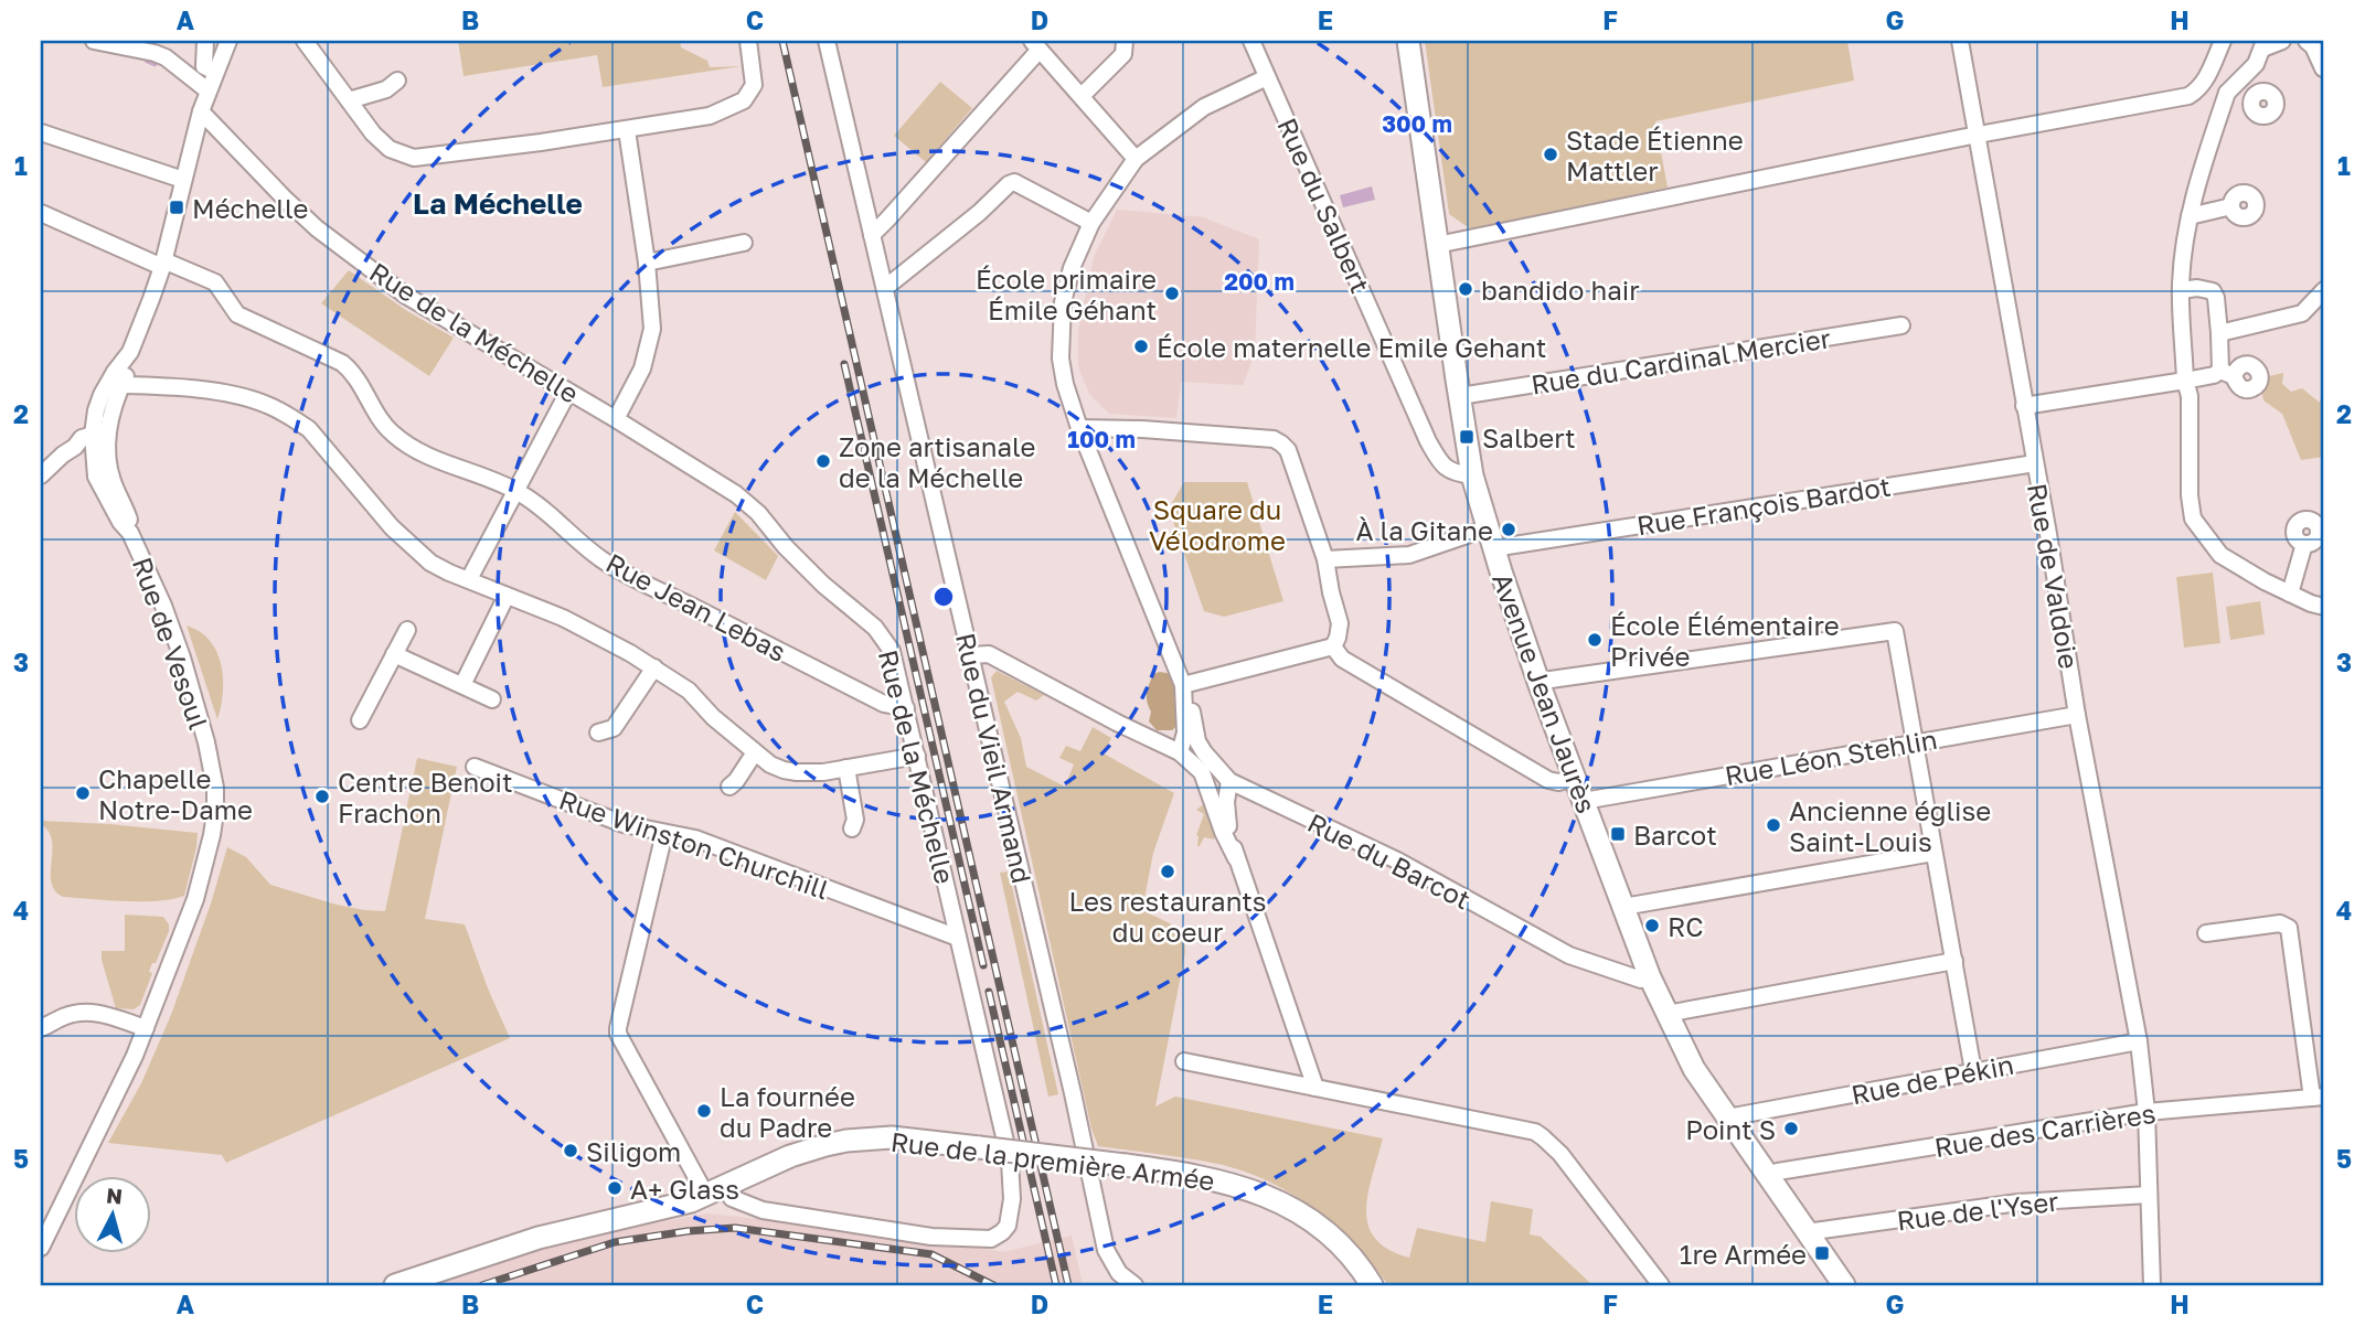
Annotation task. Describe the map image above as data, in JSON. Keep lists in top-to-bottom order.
{
  "streets": {
    "main road": ["Avenue Jean Jaurès", "Rue de la première Armée"],
    "street": [
      "Rue du Salbert",
      "Rue de la Méchelle",
      "Rue du Cardinal Mercier",
      "Rue François Bardot",
      "Rue de Valdoie",
      "Rue Jean Lebas",
      "Rue de Vesoul",
      "Rue Léon Stehlin",
      "Rue du Vieil Armand",
      "Rue Winston Churchill",
      "Rue du Barcot",
      "Rue de Pékin",
      "Rue des Carrières",
      "Rue de l'Yser"
    ]
  },
  "crossings": [
    ["Rue du Salbert", "Avenue Jean Jaurès"],
    ["Rue de la Méchelle", "Rue Jean Lebas"],
    ["Rue de la Méchelle", "Rue Winston Churchill"],
    ["Rue de la Méchelle", "Rue de la première Armée"],
    ["Rue du Cardinal Mercier", "Avenue Jean Jaurès"],
    ["Rue François Bardot", "Rue de Valdoie"],
    ["Rue François Bardot", "Avenue Jean Jaurès"],
    ["Rue de Valdoie", "Rue Léon Stehlin"],
    ["Rue de Valdoie", "Rue de Pékin"],
    ["Rue de Valdoie", "Rue des Carrières"],
    ["Rue de Valdoie", "Rue de l'Yser"],
    ["Avenue Jean Jaurès", "Rue Léon Stehlin"],
    ["Avenue Jean Jaurès", "Rue du Barcot"],
    ["Avenue Jean Jaurès", "Rue de Pékin"],
    ["Avenue Jean Jaurès", "Rue des Carrières"],
    ["Avenue Jean Jaurès", "Rue de l'Yser"]
  ],
  "districts": ["La Méchelle"],
  "parks": ["Square du Vélodrome"],
  "places": {
    "other": [
      "Stade Étienne Mattler",
      "bandido hair",
      "École primaire Émile Géhant",
      "École maternelle Emile Gehant",
      "Zone artisanale de la Méchelle",
      "À la Gitane",
      "École Élémentaire Privée",
      "Chapelle Notre-Dame",
      "Centre Benoit Frachon",
      "Ancienne église Saint-Louis",
      "Les restaurants du coeur",
      "RC",
      "La fournée du Padre",
      "Point S",
      "Siligom",
      "A+ Glass"
    ],
    "transit": [
      "Méchelle",
      "Salbert",
      "Barcot",
      "1re Armée"
    ]
  },
  "north": "top",
  "grid": {
    "columns": [
      "A",
      "B",
      "C",
      "D",
      "E",
      "F",
      "G",
      "H"
    ],
    "rows": [
      "1",
      "2",
      "3",
      "4",
      "5"
    ]
  },
  "rings": ["300 m", "200 m", "100 m"]
}
